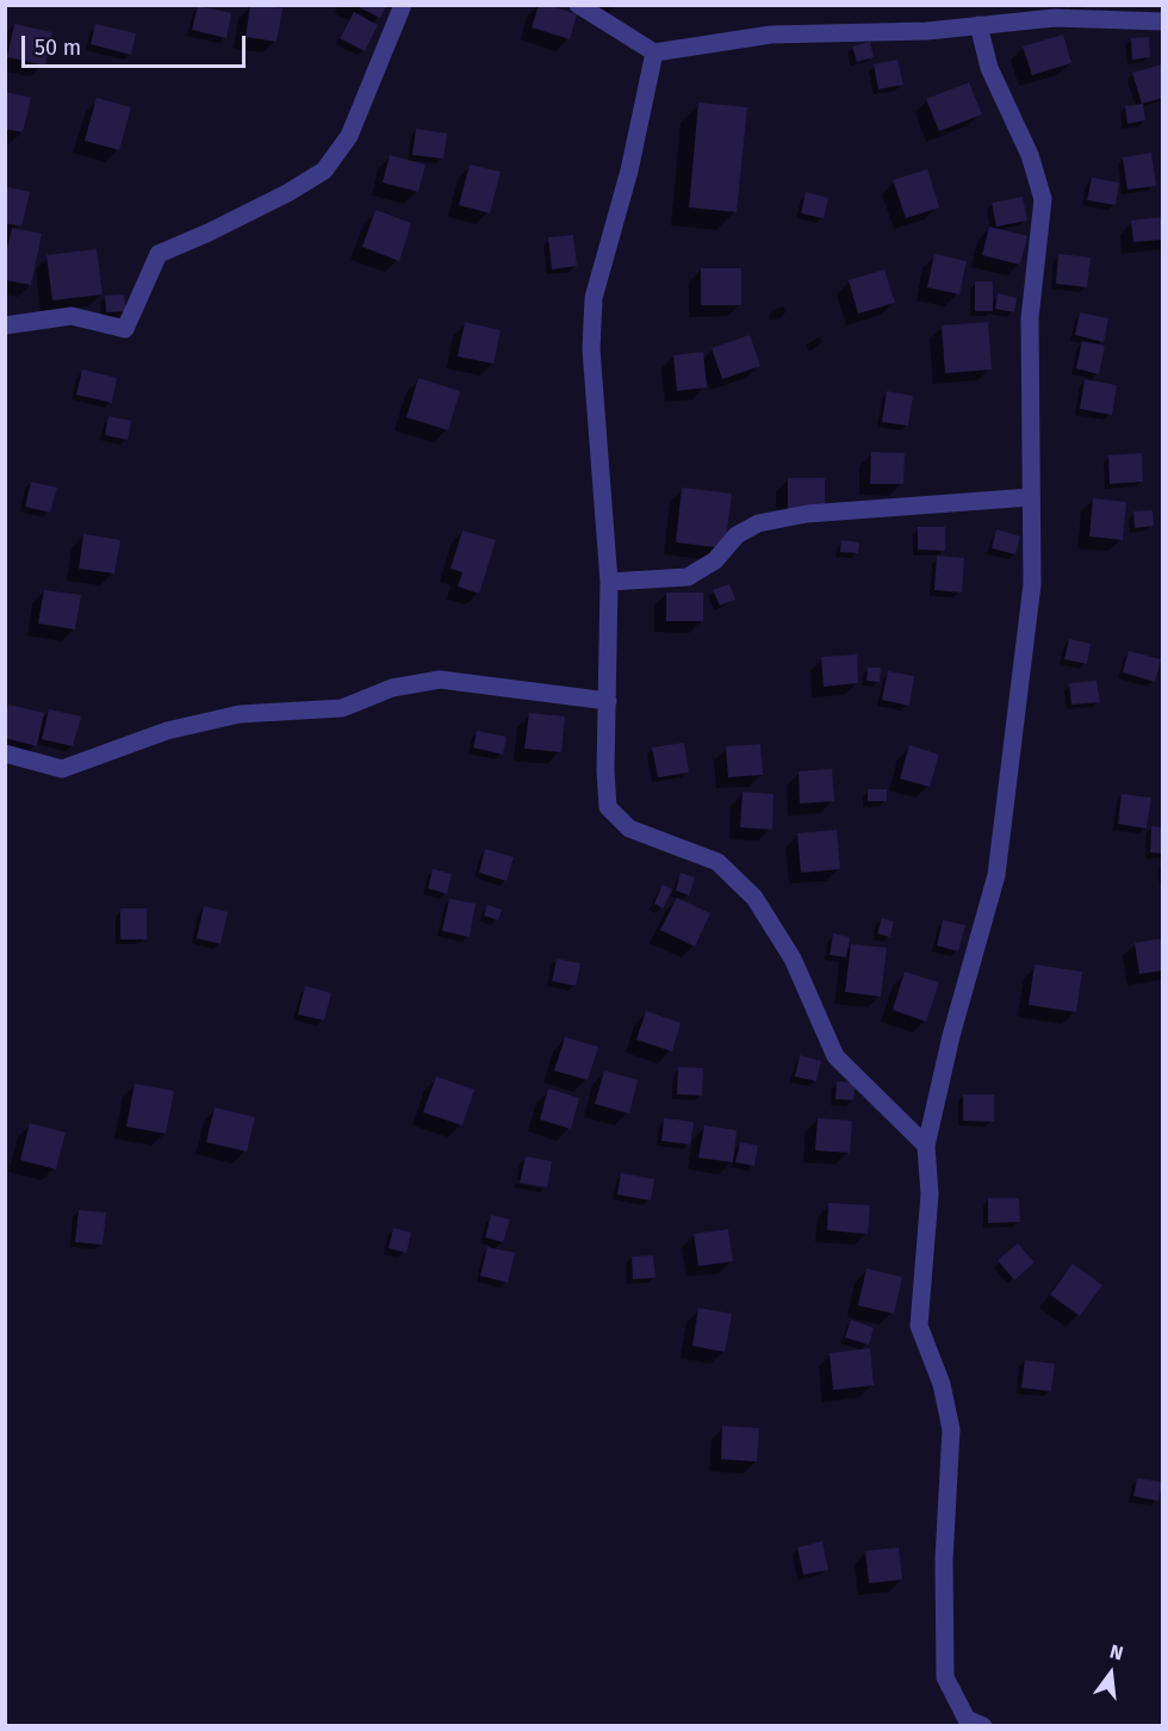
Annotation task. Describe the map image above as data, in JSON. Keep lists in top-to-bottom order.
{
  "scale_bar": "50 m",
  "north": "top"
}
